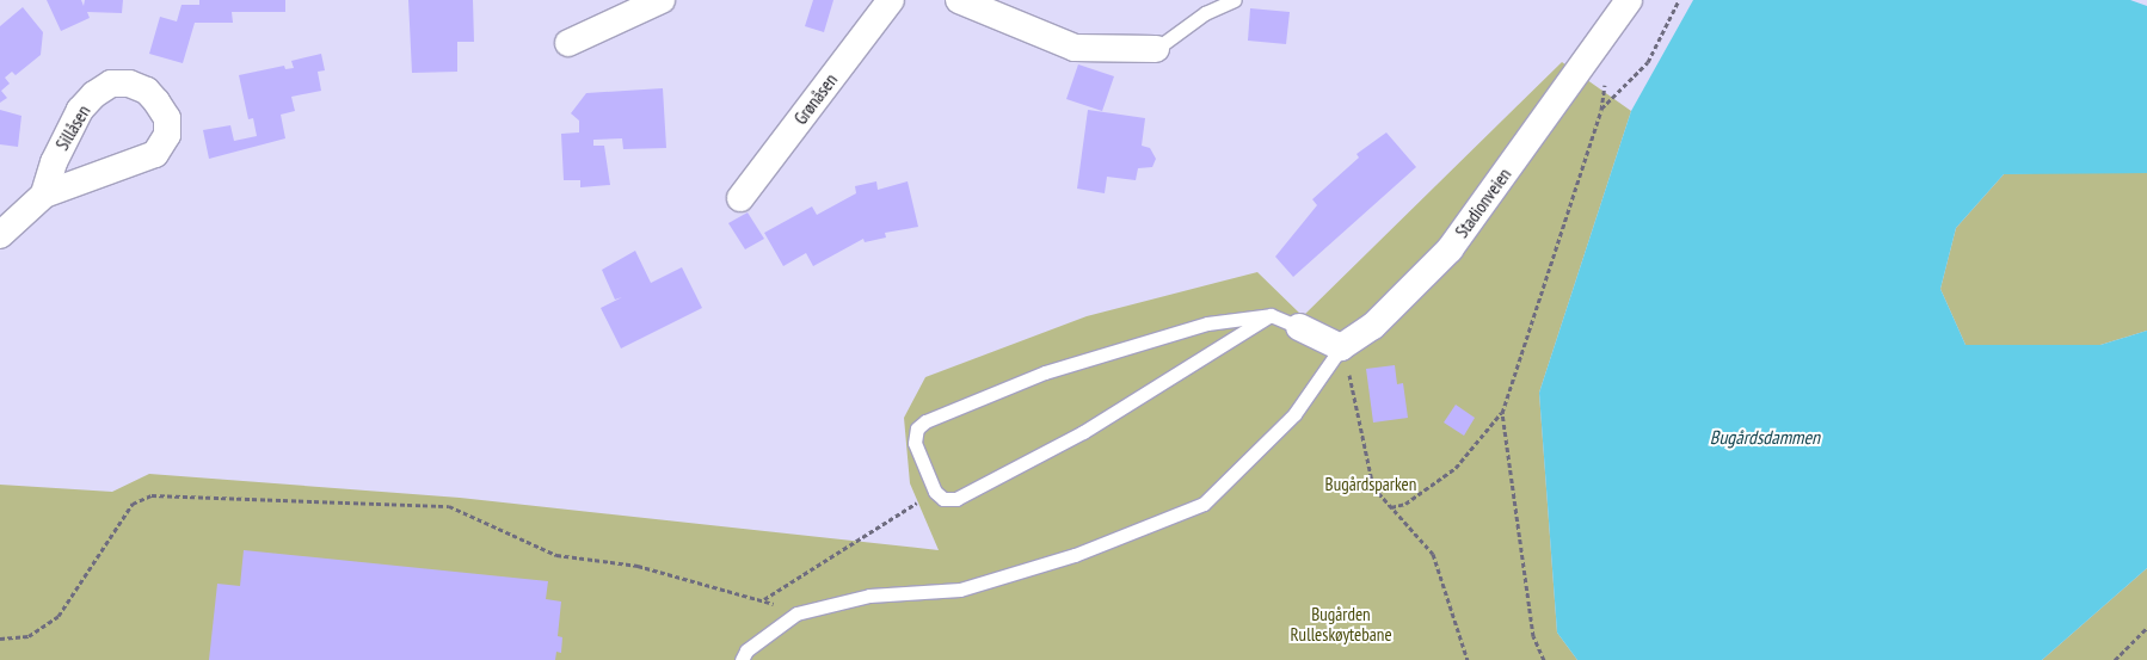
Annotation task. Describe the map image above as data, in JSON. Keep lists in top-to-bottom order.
{
  "streets": {
    "street": ["Grønåsen", "Sillåsen", "Stadionveien"]
  },
  "water": ["Bugårdsdammen"],
  "parks": ["Bugårdsparken", "Bugården Rulleskøytebane"]
}
